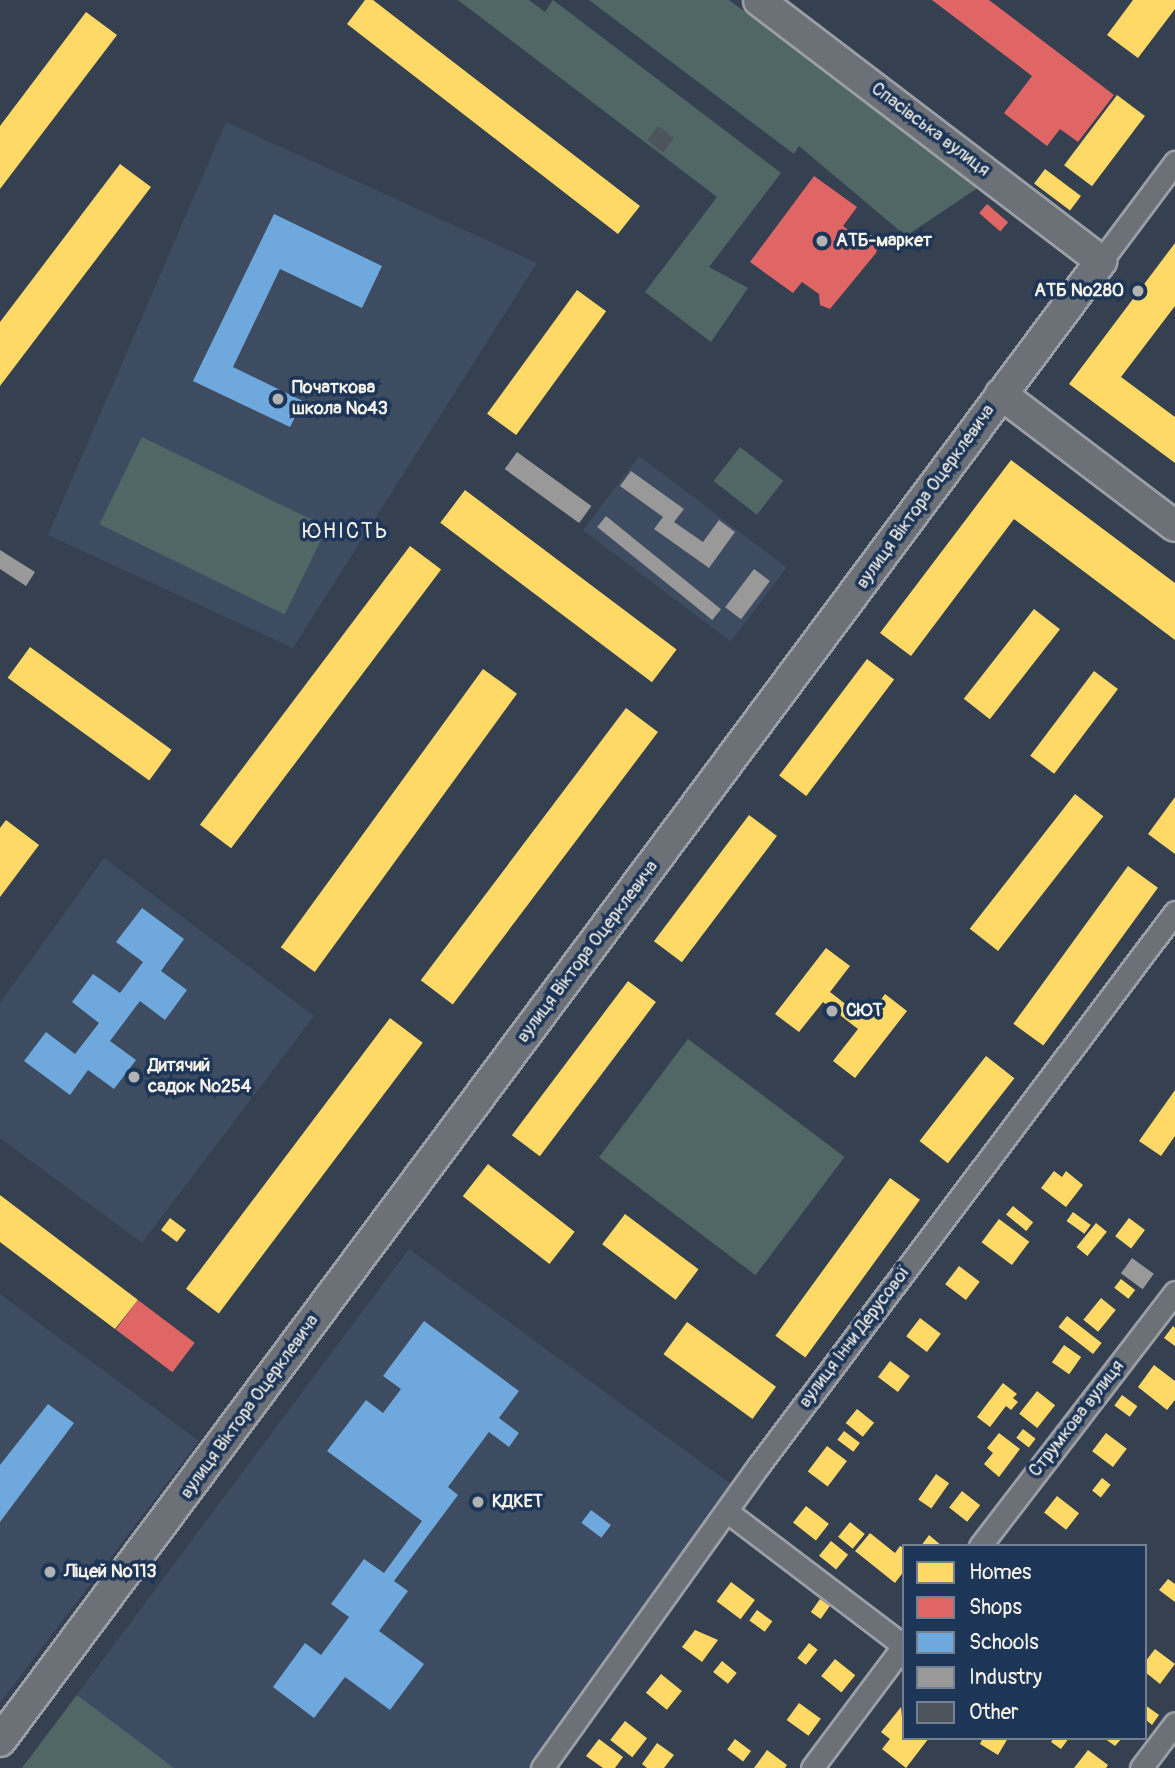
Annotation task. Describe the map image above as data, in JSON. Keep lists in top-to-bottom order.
{
  "streets": {
    "street": [
      "Спасівська вулиця",
      "вулиця Віктора Оцерклевича",
      "вулиця Інни Дерусової",
      "Струмкова вулиця"
    ]
  },
  "crossings": [
    ["Спасівська вулиця", "вулиця Віктора Оцерклевича"]
  ],
  "districts": ["ЮНІСТЬ"],
  "places": [
    "АТБ-маркет",
    "АТБ №280",
    "Початкова школа №43",
    "СЮТ",
    "Дитячий садок №254",
    "КДКЕТ",
    "Ліцей №113"
  ],
  "legend": [
    "Homes",
    "Shops",
    "Schools",
    "Industry",
    "Other"
  ]
}
